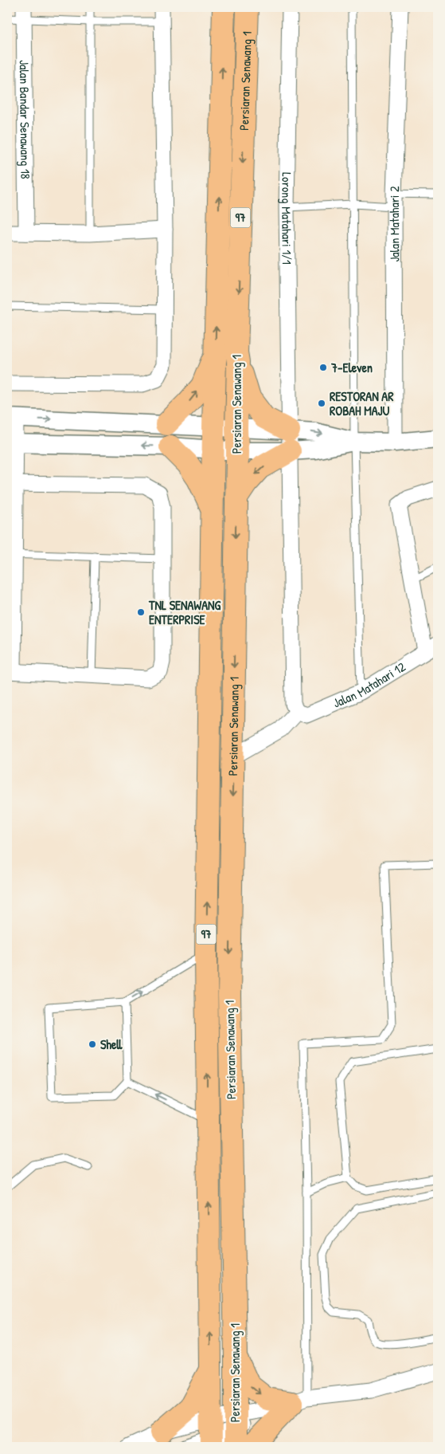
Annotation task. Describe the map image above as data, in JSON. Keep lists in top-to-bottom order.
{
  "streets": {
    "main road": ["Persiaran Senawang 1", "97"],
    "street": [
      "Jalan Bandar Senawang 18",
      "Lorong Matahari 1/1",
      "Jalan Matahari 2",
      "Jalan Matahari 12"
    ]
  },
  "crossings": [
    ["Lorong Matahari 1/1", "Jalan Matahari 12"]
  ],
  "places": [
    "7-Eleven",
    "RESTORAN AR ROBAH MAJU",
    "TNL SENAWANG ENTERPRISE",
    "Shell"
  ]
}
